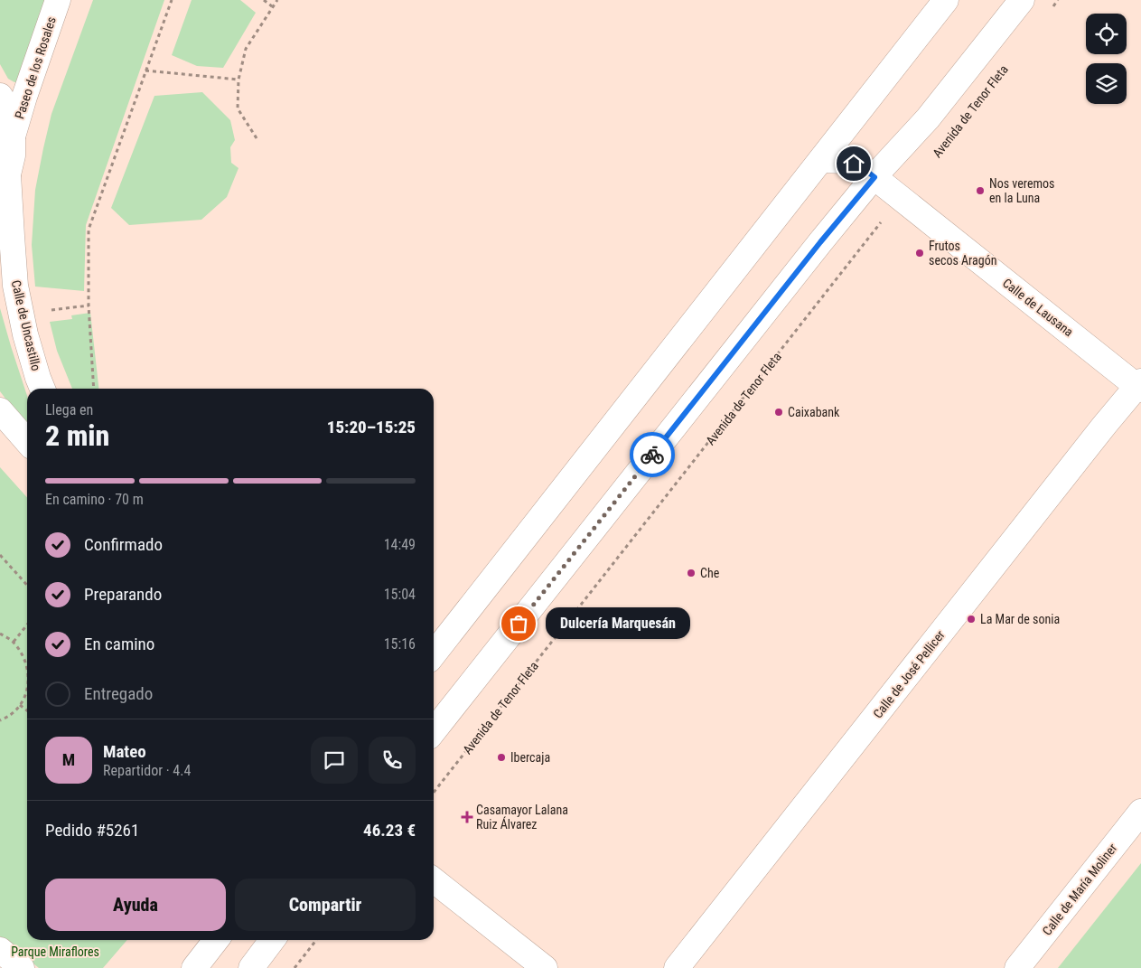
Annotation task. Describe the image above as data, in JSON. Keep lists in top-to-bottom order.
{
  "streets": {
    "street": [
      "Paseo de los Rosales",
      "Calle de Lausana",
      "Calle de Uncastillo",
      "Calle de José Pellicer",
      "Calle de María Moliner"
    ],
    "path": ["Avenida de Tenor Fleta"]
  },
  "crossings": [
    ["Paseo de los Rosales", "Calle de Uncastillo"],
    ["Avenida de Tenor Fleta", "Calle de Lausana"],
    ["Calle de Lausana", "Calle de José Pellicer"]
  ],
  "parks": ["Parque Miraflores"],
  "places": {
    "other": [
      "Nos veremos en la Luna",
      "Frutos secos Aragón",
      "Caixabank",
      "Che",
      "La Mar de sonia",
      "Dulcería Marquesán",
      "Ibercaja"
    ],
    "health": ["Casamayor Lalana Ruiz Álvarez"]
  },
  "page": {
    "heading": ["2 min", "Llega en", "15:20–15:25"],
    "panel": [
      "Mateo",
      "Repartidor · 4.4",
      "Pedido #5261",
      "46.23 €"
    ],
    "bar": "En camino · 70 m",
    "list": [
      ["Confirmado", "14:49"],
      ["Preparando", "15:04"],
      ["En camino", "15:16"],
      "Entregado"
    ],
    "bubble": "Dulcería Marquesán",
    "round": "M",
    "buttons": ["Ayuda", "Compartir"]
  }
}
